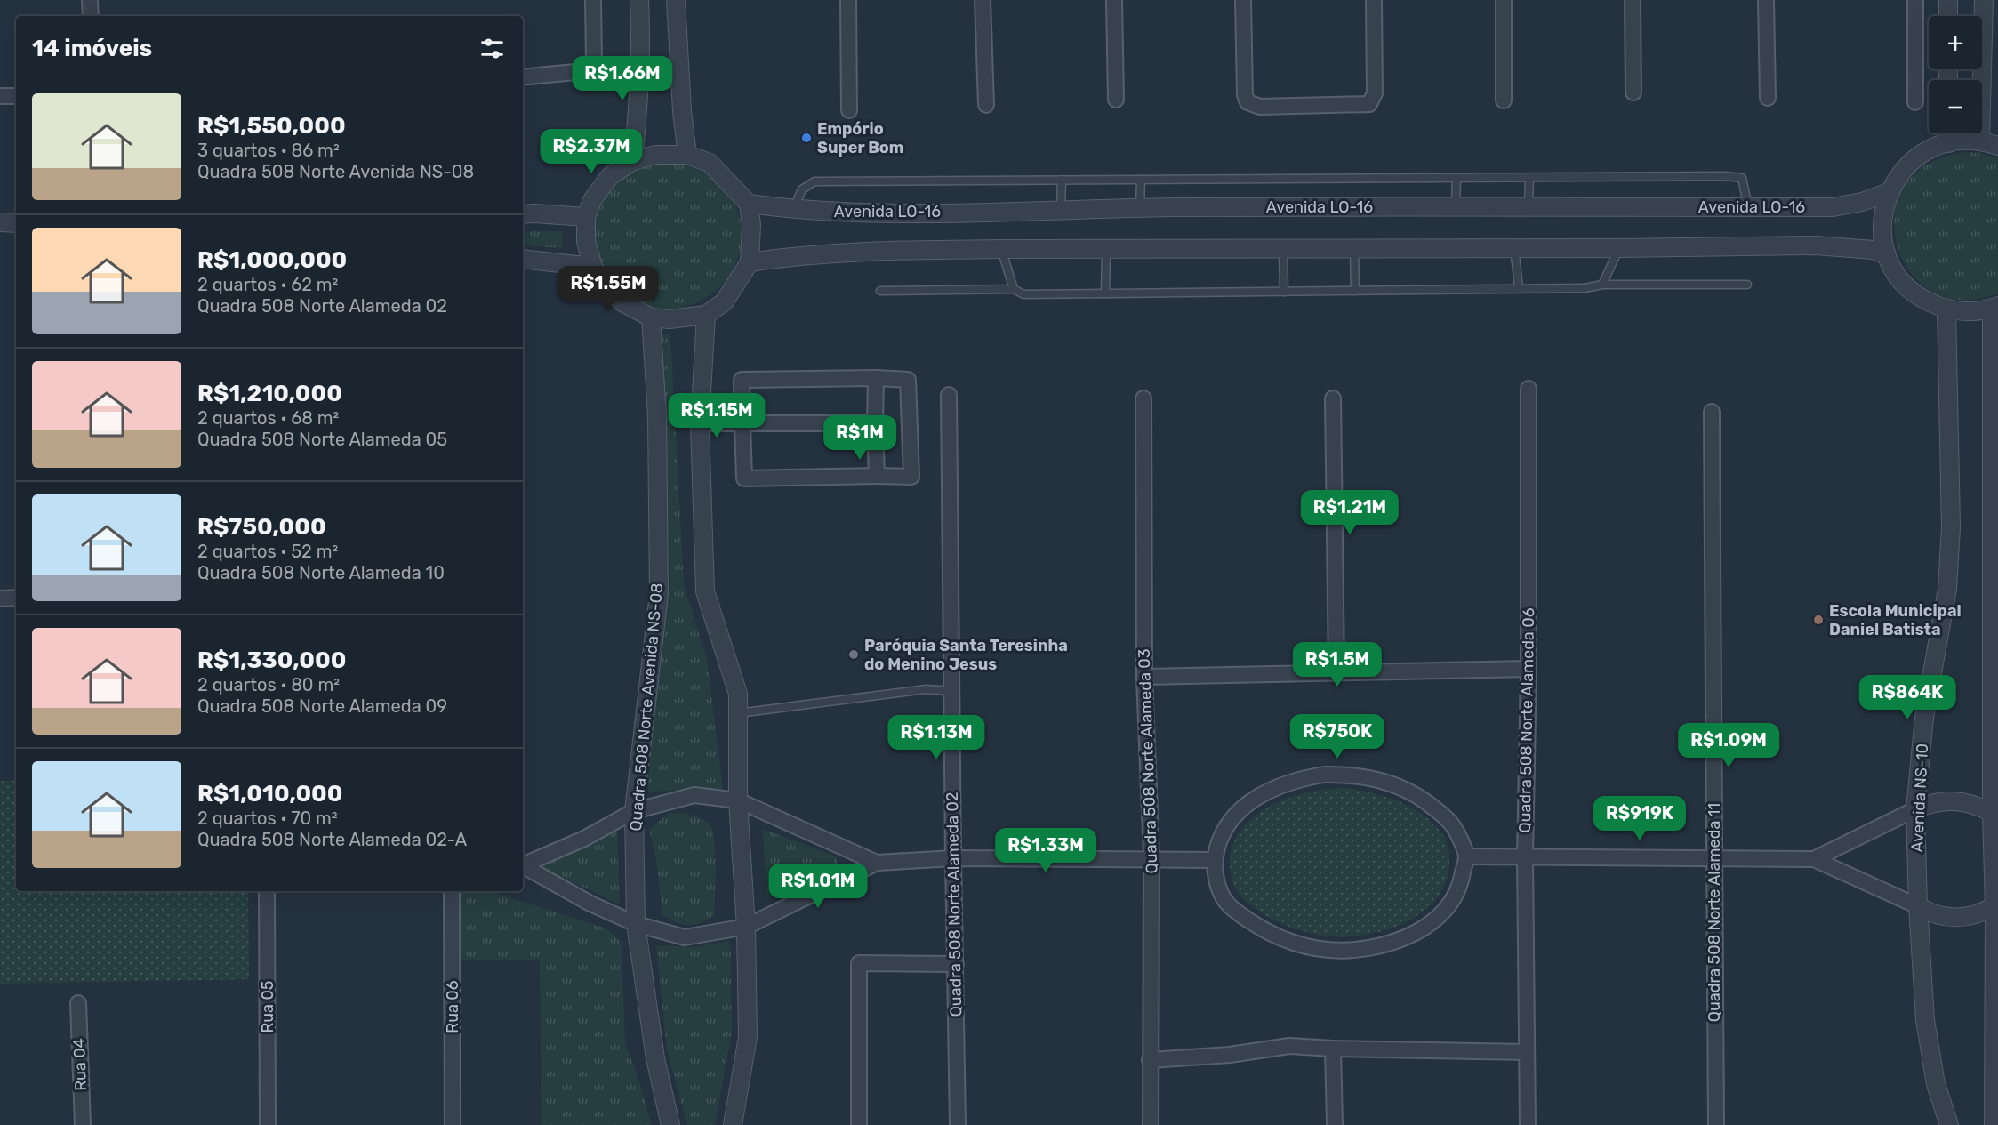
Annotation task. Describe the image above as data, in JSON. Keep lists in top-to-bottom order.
{
  "streets": {
    "street": [
      "Avenida LO-16",
      "Quadra 508 Norte Avenida NS-08",
      "Quadra 508 Norte Alameda 06",
      "Quadra 508 Norte Alameda 03",
      "Avenida NS-10",
      "Quadra 508 Norte Alameda 02",
      "Quadra 508 Norte Alameda 11",
      "Rua 05",
      "Rua 06",
      "Rua 04"
    ]
  },
  "crossings": [
    ["Avenida LO-16", "Quadra 508 Norte Avenida NS-08"]
  ],
  "places": ["Empório Super Bom", "Escola Municipal Daniel Batista", "Paróquia Santa Teresinha do Menino Jesus"],
  "page": {
    "map_buttons": ["+", "−"],
    "heading": "14 imóveis",
    "price": [
      "R$1.66M",
      "R$2.37M",
      "R$1.55M",
      "R$1.15M",
      "R$1M",
      "R$1.21M",
      "R$1.5M",
      "R$864K",
      "R$750K",
      "R$1.13M",
      "R$1.09M",
      "R$919K",
      "R$1.33M",
      "R$1.01M"
    ],
    "list": [
      {
        "name": "R$1,550,000",
        "note": "3 quartos · 86 m² · Quadra 508 Norte Avenida NS-08"
      },
      {
        "name": "R$1,000,000",
        "note": "2 quartos · 62 m² · Quadra 508 Norte Alameda 02"
      },
      {
        "name": "R$1,210,000",
        "note": "2 quartos · 68 m² · Quadra 508 Norte Alameda 05"
      },
      {
        "name": "R$750,000",
        "note": "2 quartos · 52 m² · Quadra 508 Norte Alameda 10"
      },
      {
        "name": "R$1,330,000",
        "note": "2 quartos · 80 m² · Quadra 508 Norte Alameda 09"
      },
      {
        "name": "R$1,010,000",
        "note": "2 quartos · 70 m² · Quadra 508 Norte Alameda 02-A"
      }
    ]
  }
}
